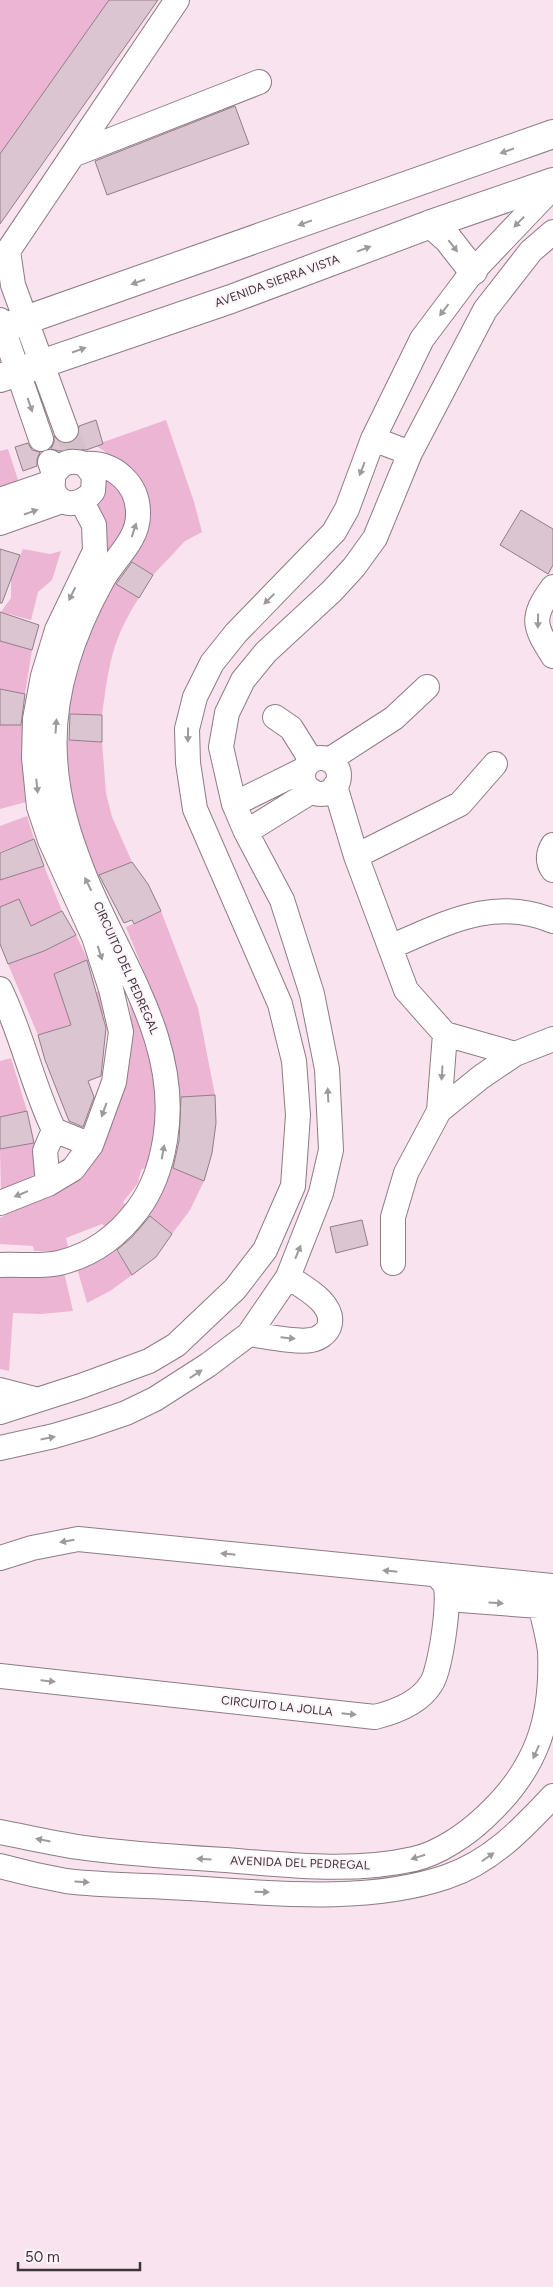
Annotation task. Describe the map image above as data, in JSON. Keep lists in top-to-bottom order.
{
  "streets": {
    "main road": ["AVENIDA SIERRA VISTA"],
    "street": ["CIRCUITO DEL PEDREGAL", "CIRCUITO LA JOLLA", "AVENIDA DEL PEDREGAL"]
  },
  "scale_bar": "50 m"
}
